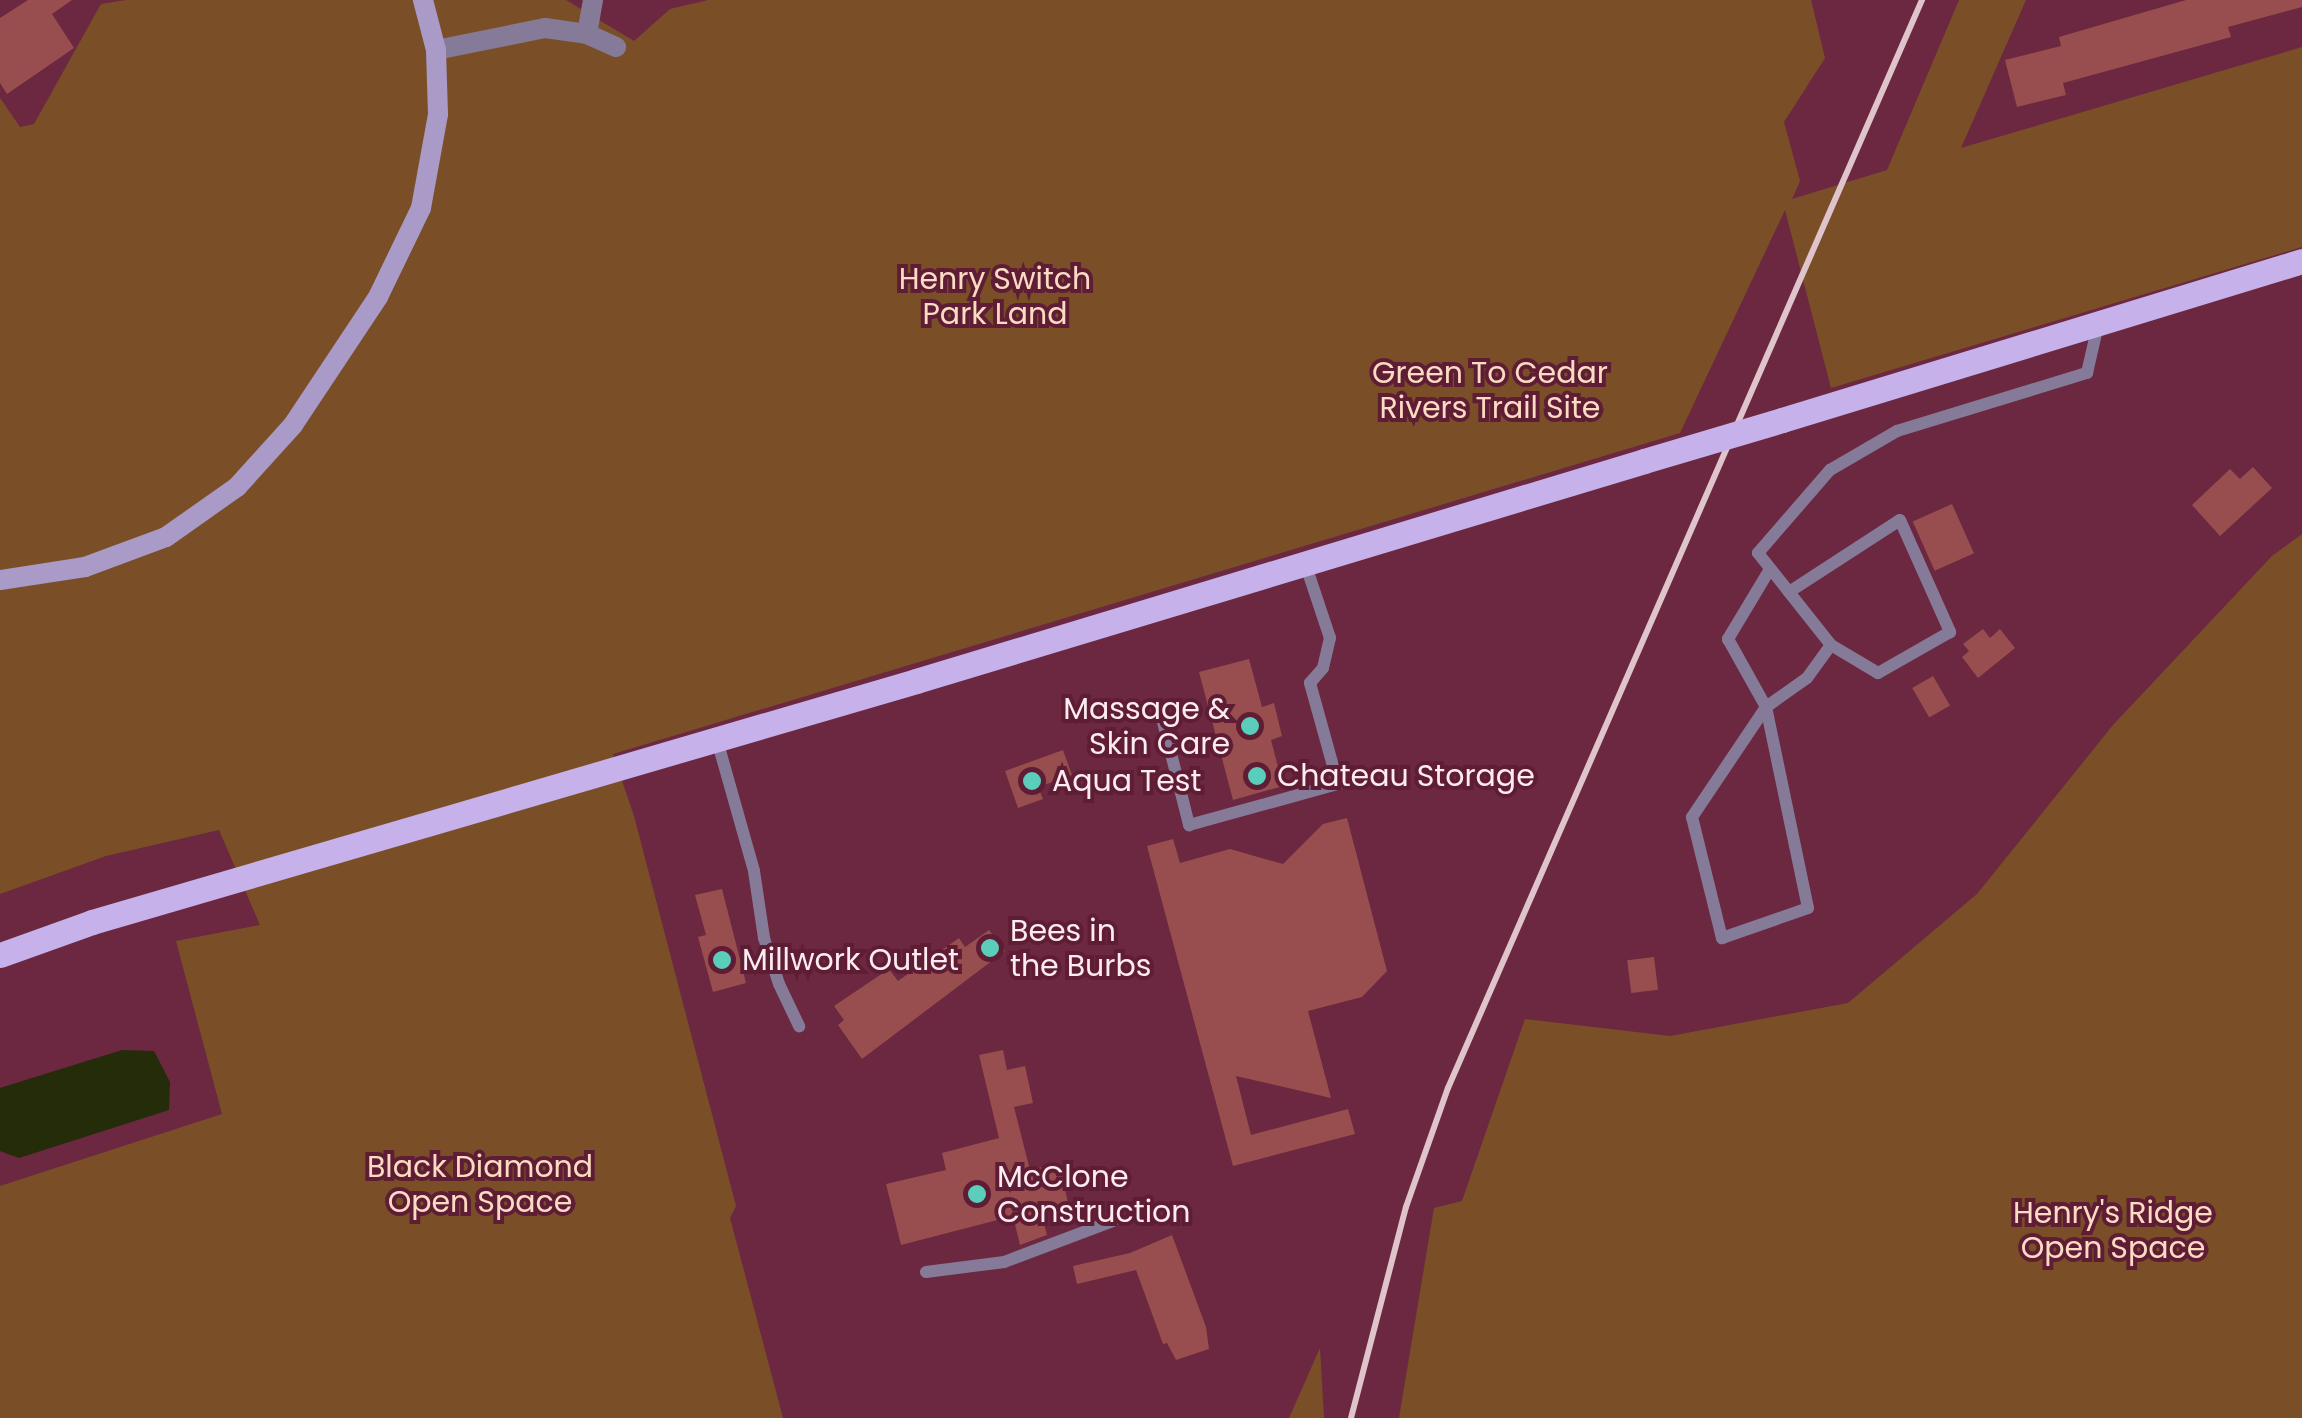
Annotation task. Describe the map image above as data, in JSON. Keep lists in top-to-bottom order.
{
  "parks": [
    "Henry Switch Park Land",
    "Green To Cedar Rivers Trail Site",
    "Black Diamond Open Space",
    "Henry's Ridge Open Space"
  ],
  "places": [
    "Massage & Skin Care",
    "Chateau Storage",
    "Aqua Test",
    "Bees in the Burbs",
    "Millwork Outlet",
    "McClone Construction"
  ]
}
